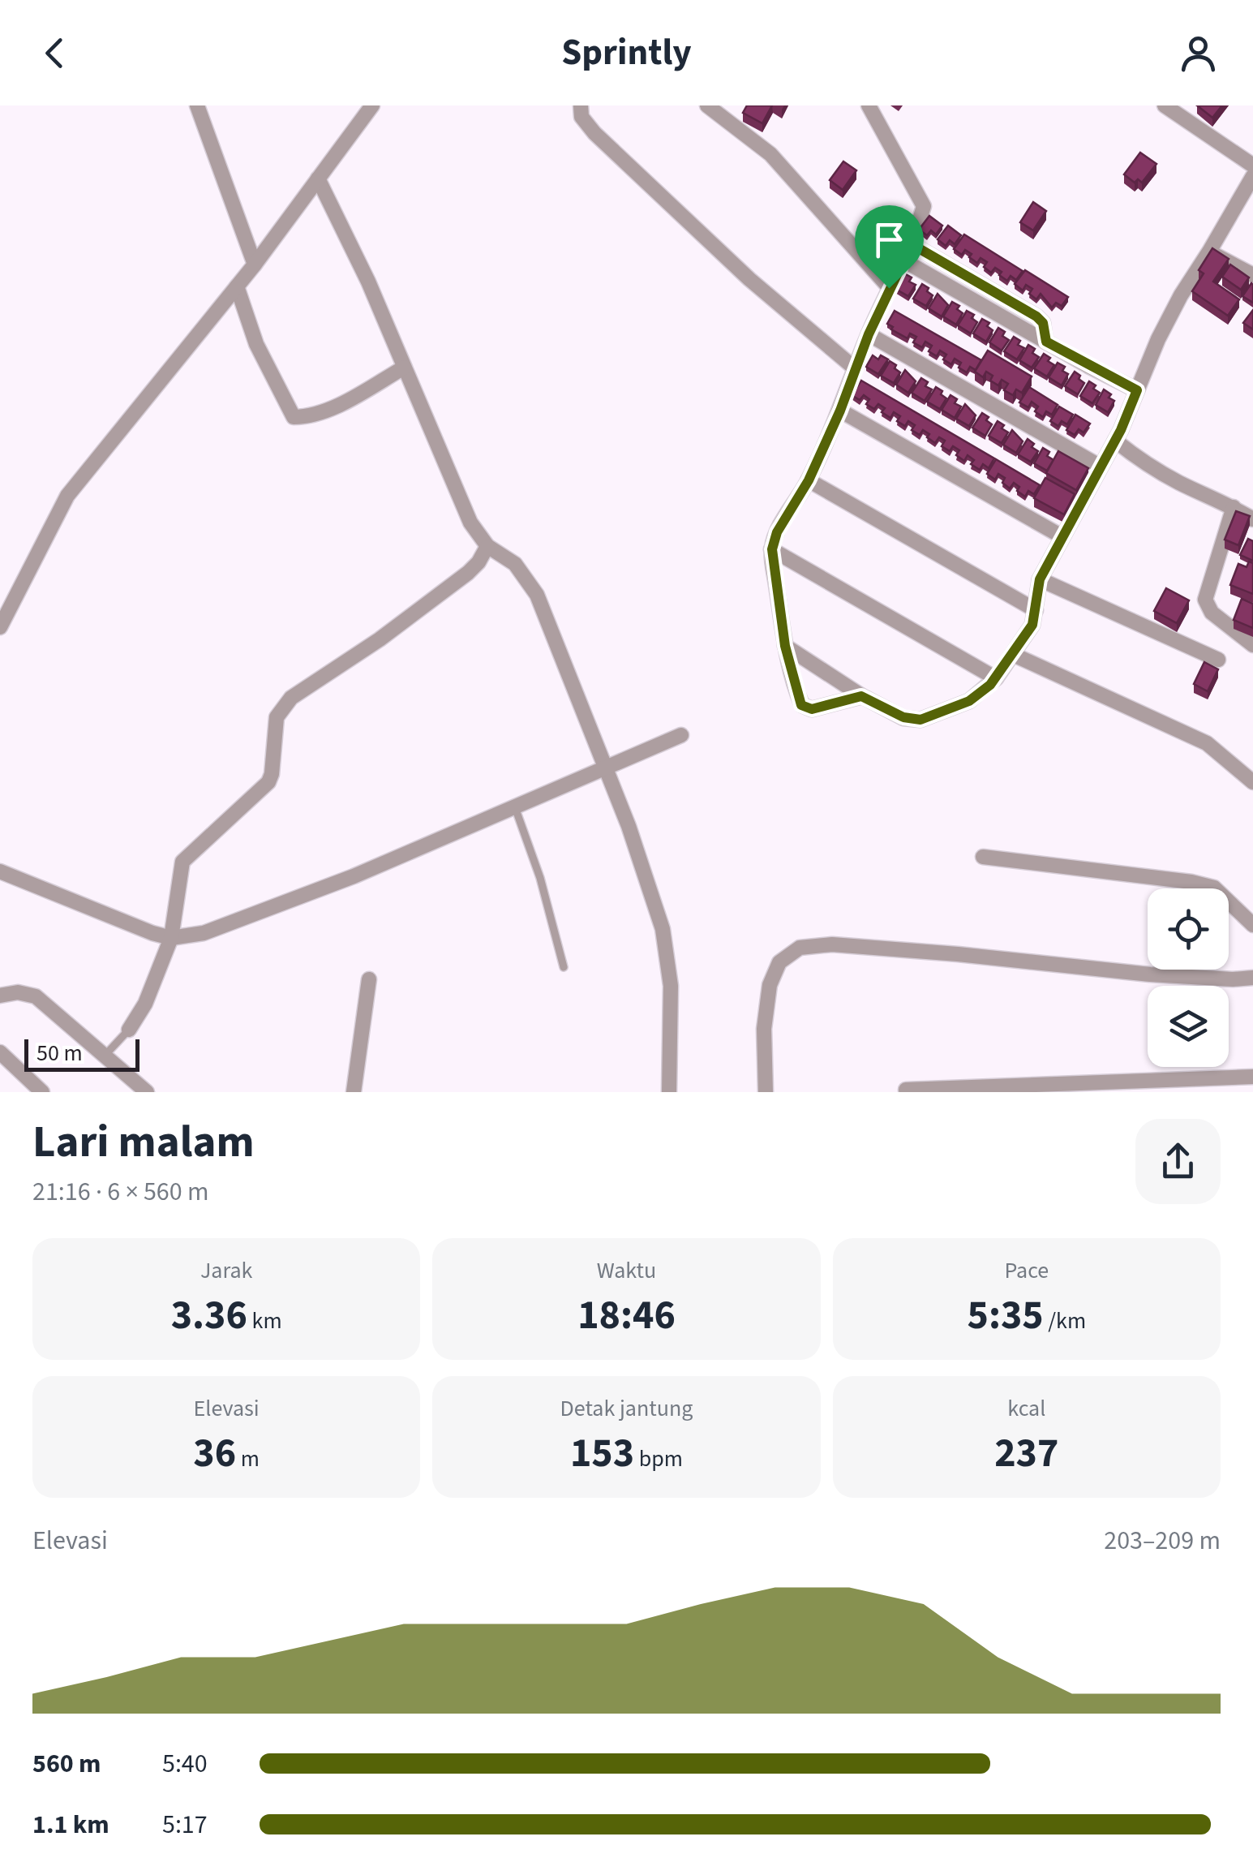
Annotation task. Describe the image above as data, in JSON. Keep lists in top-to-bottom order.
{
  "scale_bar": "50 m",
  "page": {
    "header": "Sprintly",
    "scale": "50 m",
    "heading": ["Lari malam", "21:16 · 6 × 560 m"],
    "stats": [
      ["Jarak", "3.36 km"],
      ["Waktu", "18:46"],
      ["Pace", "5:35 /km"],
      ["Elevasi", "36 m"],
      ["Detak jantung", "153 bpm"],
      ["kcal", "237"]
    ],
    "chart": ["Elevasi", "203–209 m"],
    "list": [
      {
        "name": "560 m",
        "note": "5:40"
      },
      {
        "name": "1.1 km",
        "note": "5:17"
      }
    ]
  }
}
